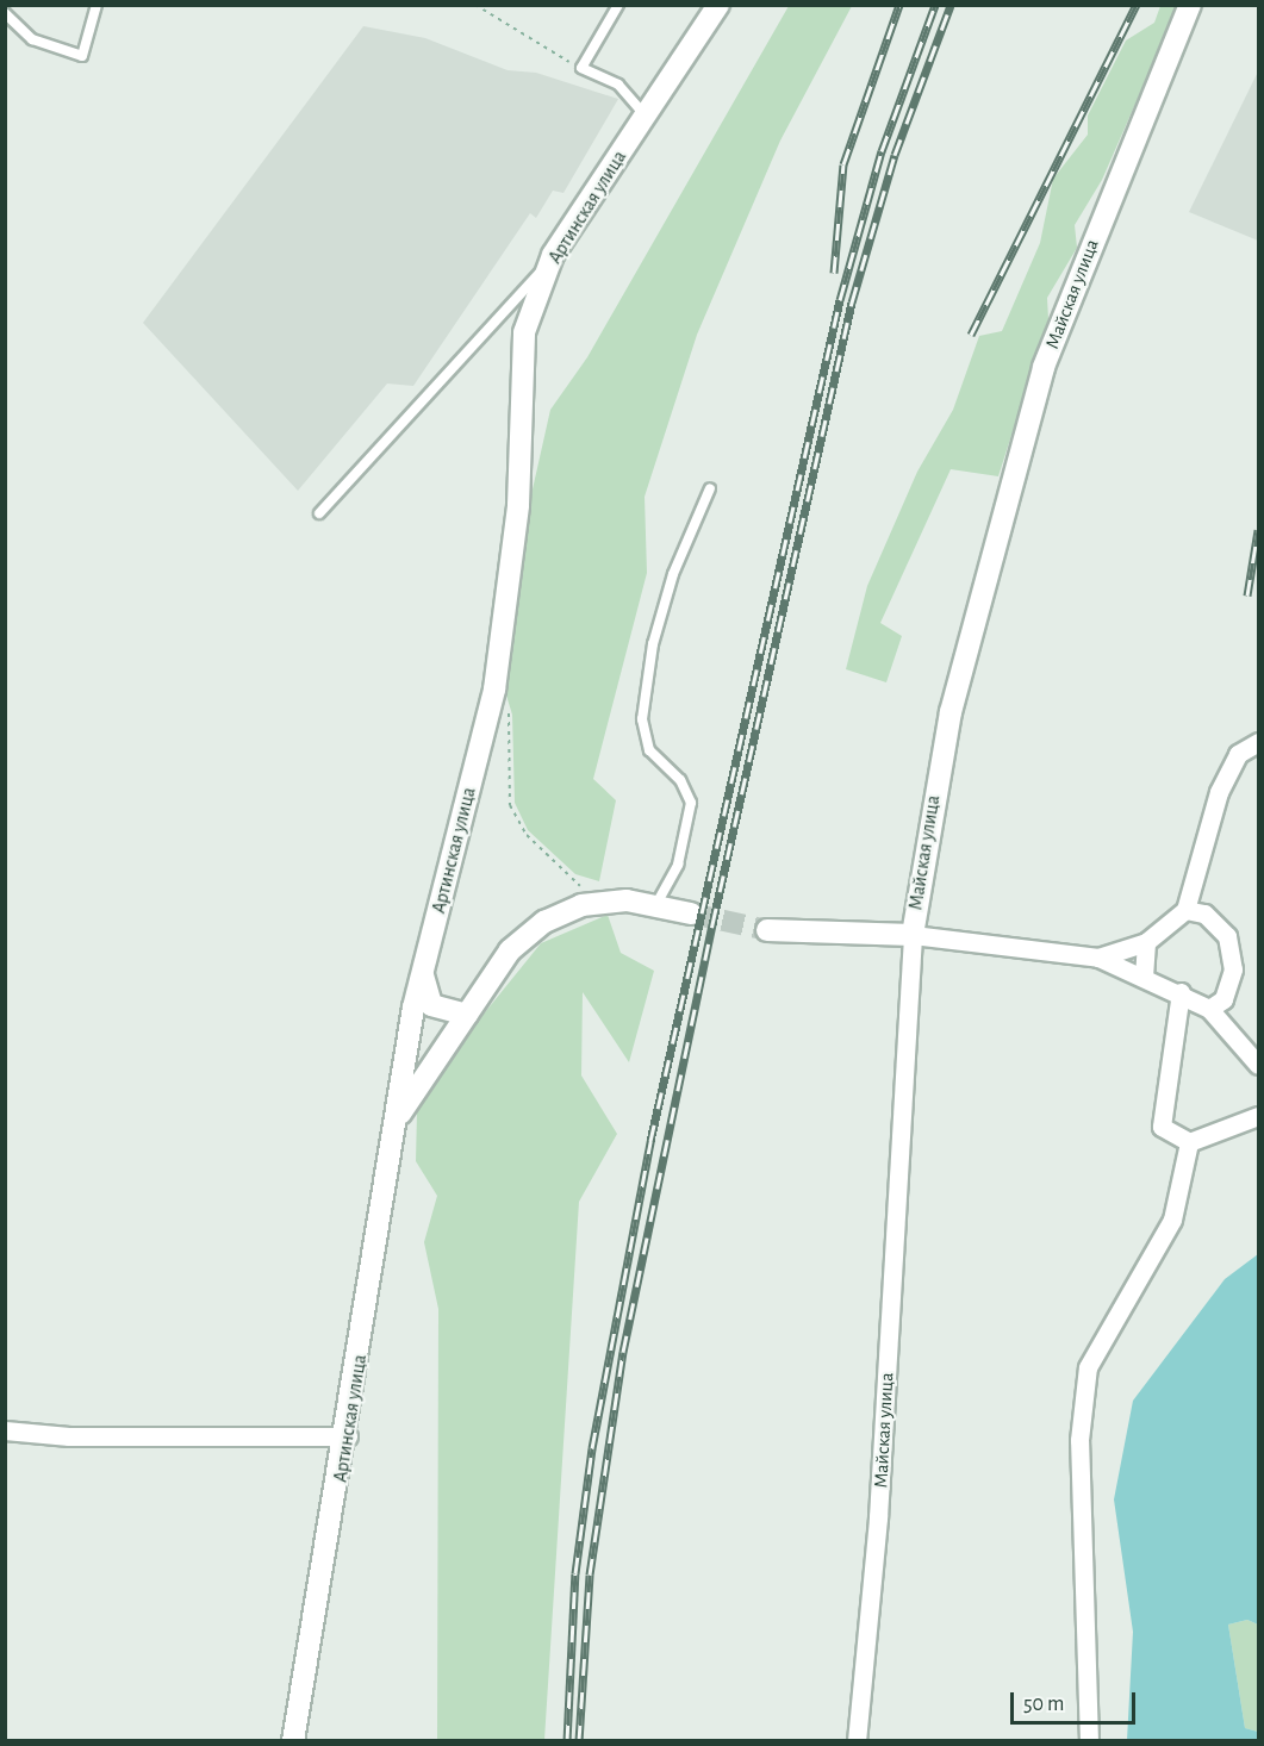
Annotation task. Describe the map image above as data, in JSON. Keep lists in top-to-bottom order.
{
  "streets": {
    "street": ["Артинская улица", "Майская улица"]
  },
  "scale_bar": "50 m"
}
